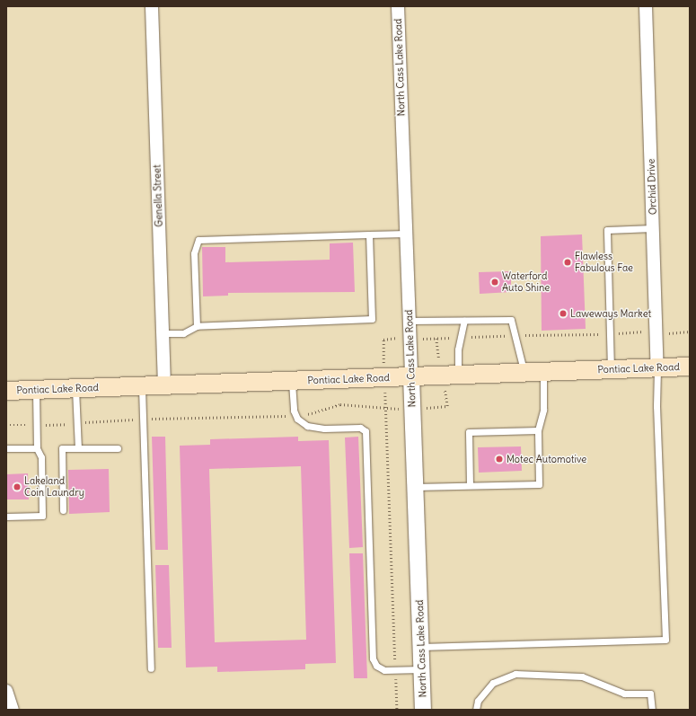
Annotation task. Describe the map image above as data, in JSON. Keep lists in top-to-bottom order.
{
  "streets": {
    "main road": ["Pontiac Lake Road"],
    "street": ["North Cass Lake Road", "Orchid Drive", "Genella Street"]
  },
  "crossings": [
    ["North Cass Lake Road", "Pontiac Lake Road"],
    ["Orchid Drive", "Pontiac Lake Road"],
    ["Genella Street", "Pontiac Lake Road"]
  ],
  "places": [
    "Flawless Fabulous Fae",
    "Waterford Auto Shine",
    "Laweways Market",
    "Motec Automotive",
    "Lakeland Coin Laundry"
  ]
}
